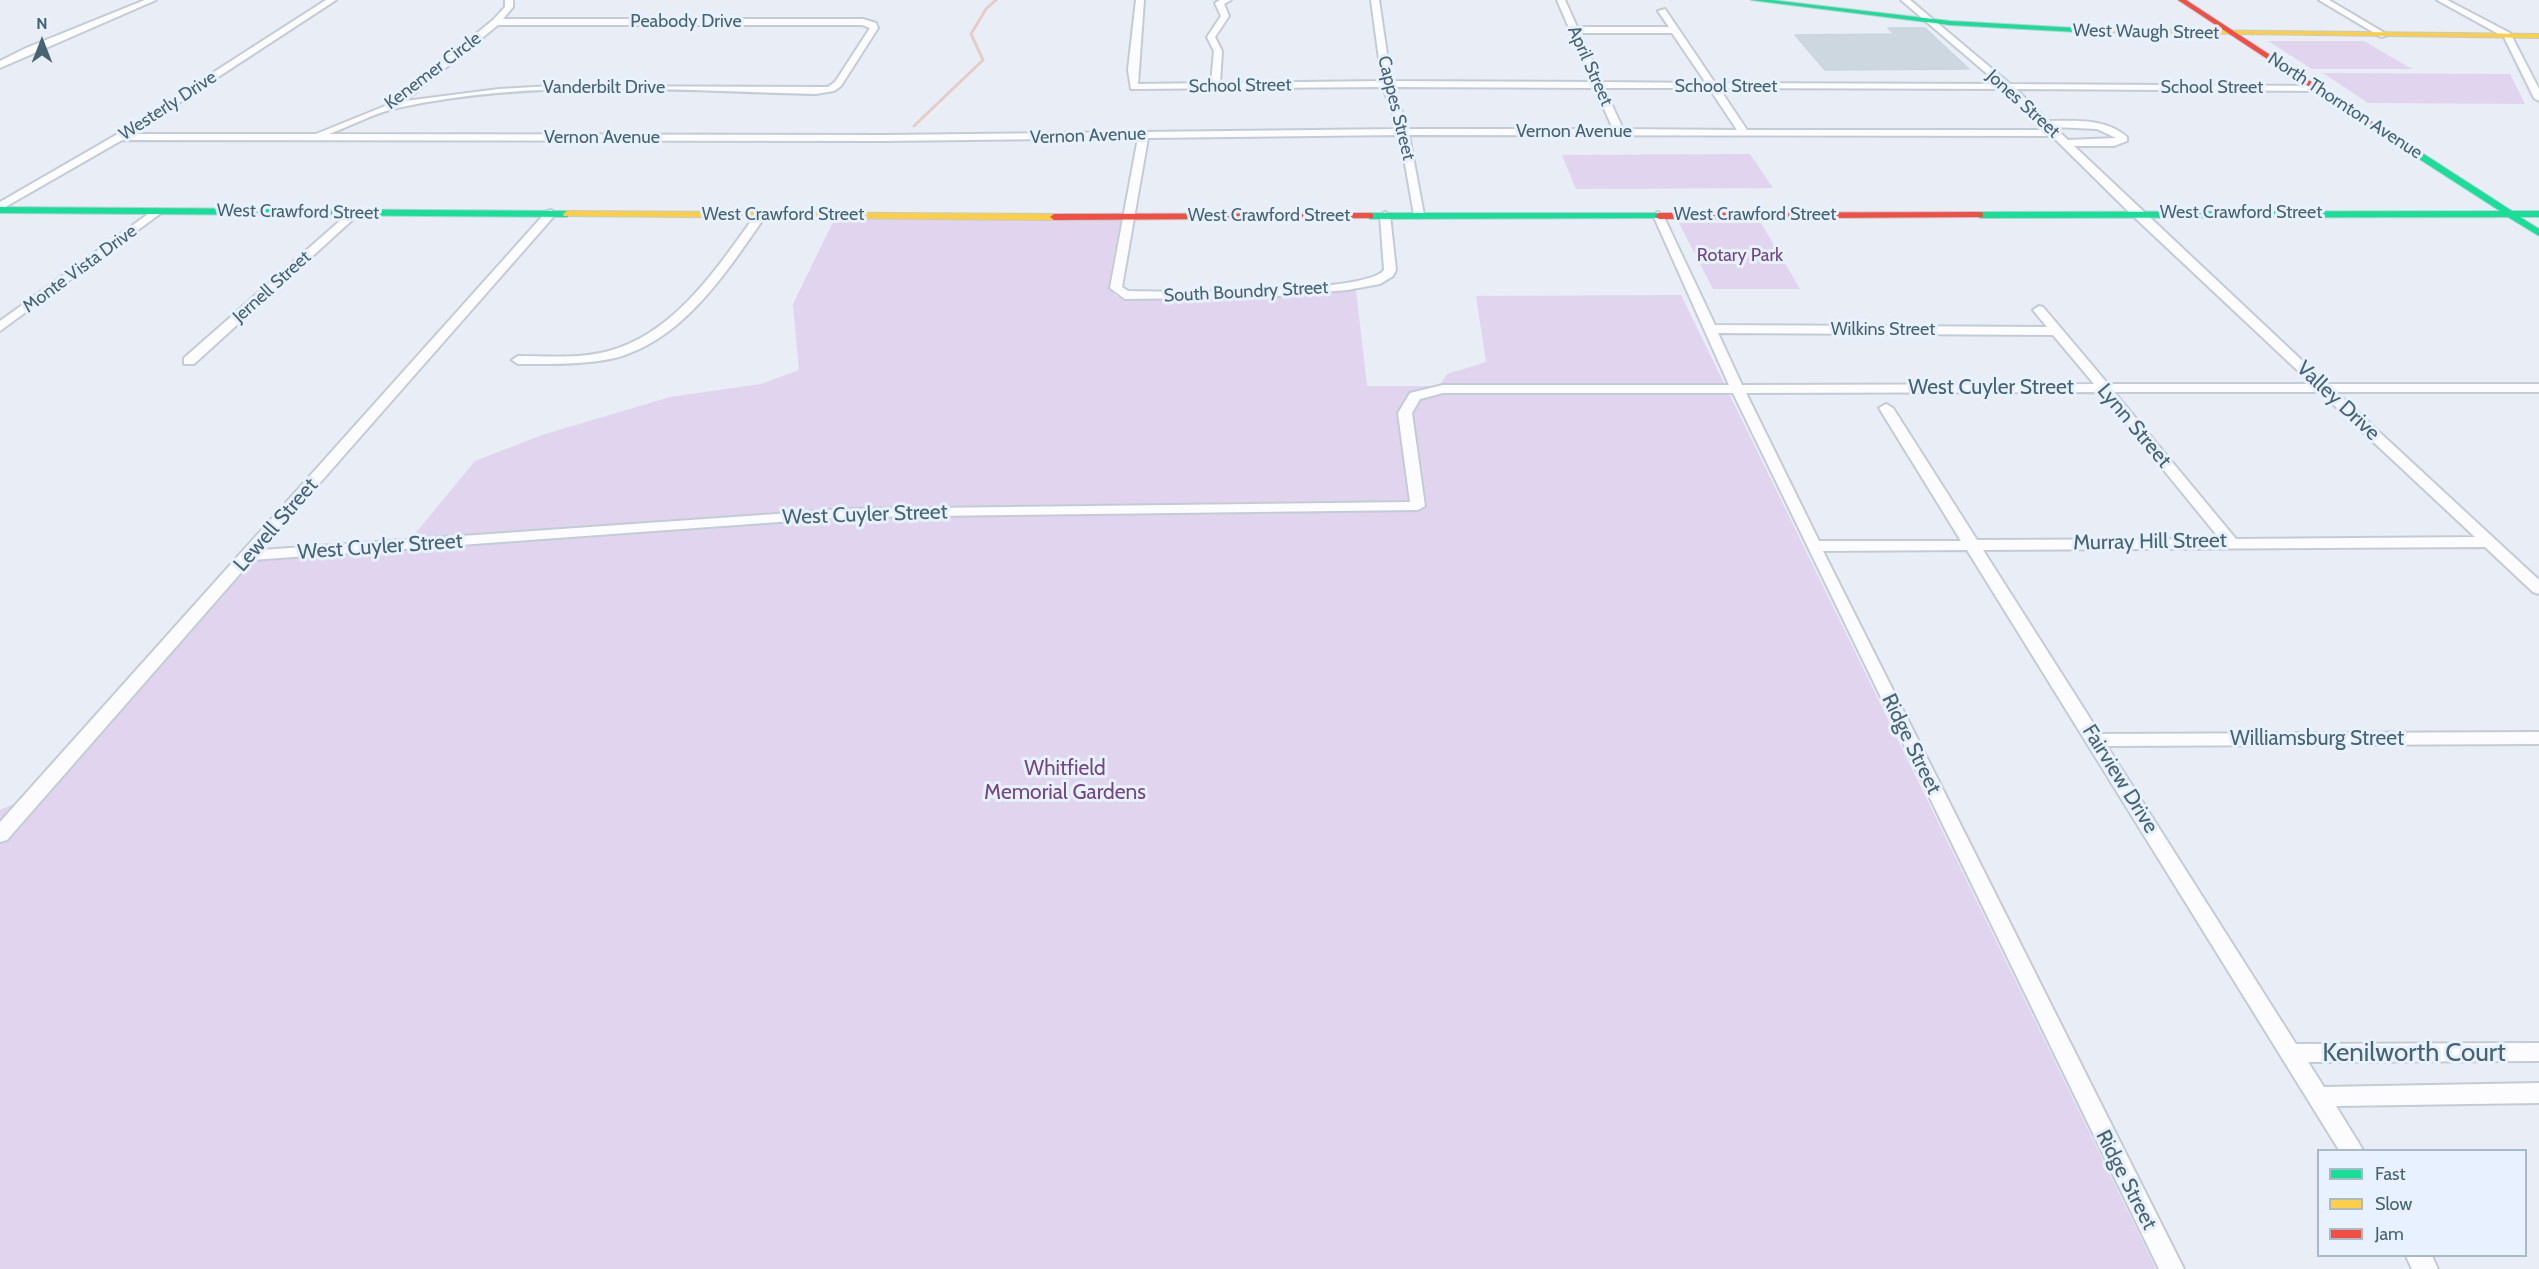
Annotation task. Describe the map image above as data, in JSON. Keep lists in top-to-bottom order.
{
  "streets": {
    "street": [
      "Peabody Drive",
      "West Waugh Street",
      "April Street",
      "Kenemer Circle",
      "School Street",
      "Vanderbilt Drive",
      "Jones Street",
      "Westerly Drive",
      "North Thornton Avenue",
      "Cappes Street",
      "Vernon Avenue",
      "West Crawford Street",
      "Monte Vista Drive",
      "Jernell Street",
      "South Boundry Street",
      "Wilkins Street",
      "West Cuyler Street",
      "Valley Drive",
      "Lynn Street",
      "Lewell Street",
      "Murray Hill Street",
      "Williamsburg Street",
      "Ridge Street",
      "Fairview Drive",
      "Kenilworth Court"
    ]
  },
  "crossings": [
    ["Peabody Drive", "Kenemer Circle"],
    ["Peabody Drive", "Vanderbilt Drive"],
    ["West Waugh Street", "Jones Street"],
    ["West Waugh Street", "North Thornton Avenue"],
    ["April Street", "School Street"],
    ["April Street", "Vernon Avenue"],
    ["Kenemer Circle", "Vanderbilt Drive"],
    ["Kenemer Circle", "Vernon Avenue"],
    ["School Street", "Jones Street"],
    ["School Street", "North Thornton Avenue"],
    ["School Street", "Cappes Street"],
    ["Jones Street", "Vernon Avenue"],
    ["Jones Street", "West Crawford Street"],
    ["Jones Street", "Valley Drive"],
    ["Westerly Drive", "Vernon Avenue"],
    ["Westerly Drive", "West Crawford Street"],
    ["North Thornton Avenue", "West Crawford Street"],
    ["Cappes Street", "Vernon Avenue"],
    ["Cappes Street", "West Crawford Street"],
    ["West Crawford Street", "Monte Vista Drive"],
    ["West Crawford Street", "Jernell Street"],
    ["West Crawford Street", "South Boundry Street"],
    ["West Crawford Street", "Valley Drive"],
    ["West Crawford Street", "Lewell Street"],
    ["West Crawford Street", "Ridge Street"],
    ["Wilkins Street", "Lynn Street"],
    ["Wilkins Street", "Ridge Street"],
    ["West Cuyler Street", "Valley Drive"],
    ["West Cuyler Street", "Lynn Street"],
    ["West Cuyler Street", "Lewell Street"],
    ["West Cuyler Street", "Ridge Street"],
    ["Valley Drive", "Murray Hill Street"],
    ["Lynn Street", "Murray Hill Street"],
    ["Murray Hill Street", "Ridge Street"],
    ["Murray Hill Street", "Fairview Drive"],
    ["Williamsburg Street", "Fairview Drive"],
    ["Fairview Drive", "Kenilworth Court"]
  ],
  "parks": ["Rotary Park", "Whitfield Memorial Gardens"],
  "legend": ["Fast", "Slow", "Jam"],
  "north": "top"
}
